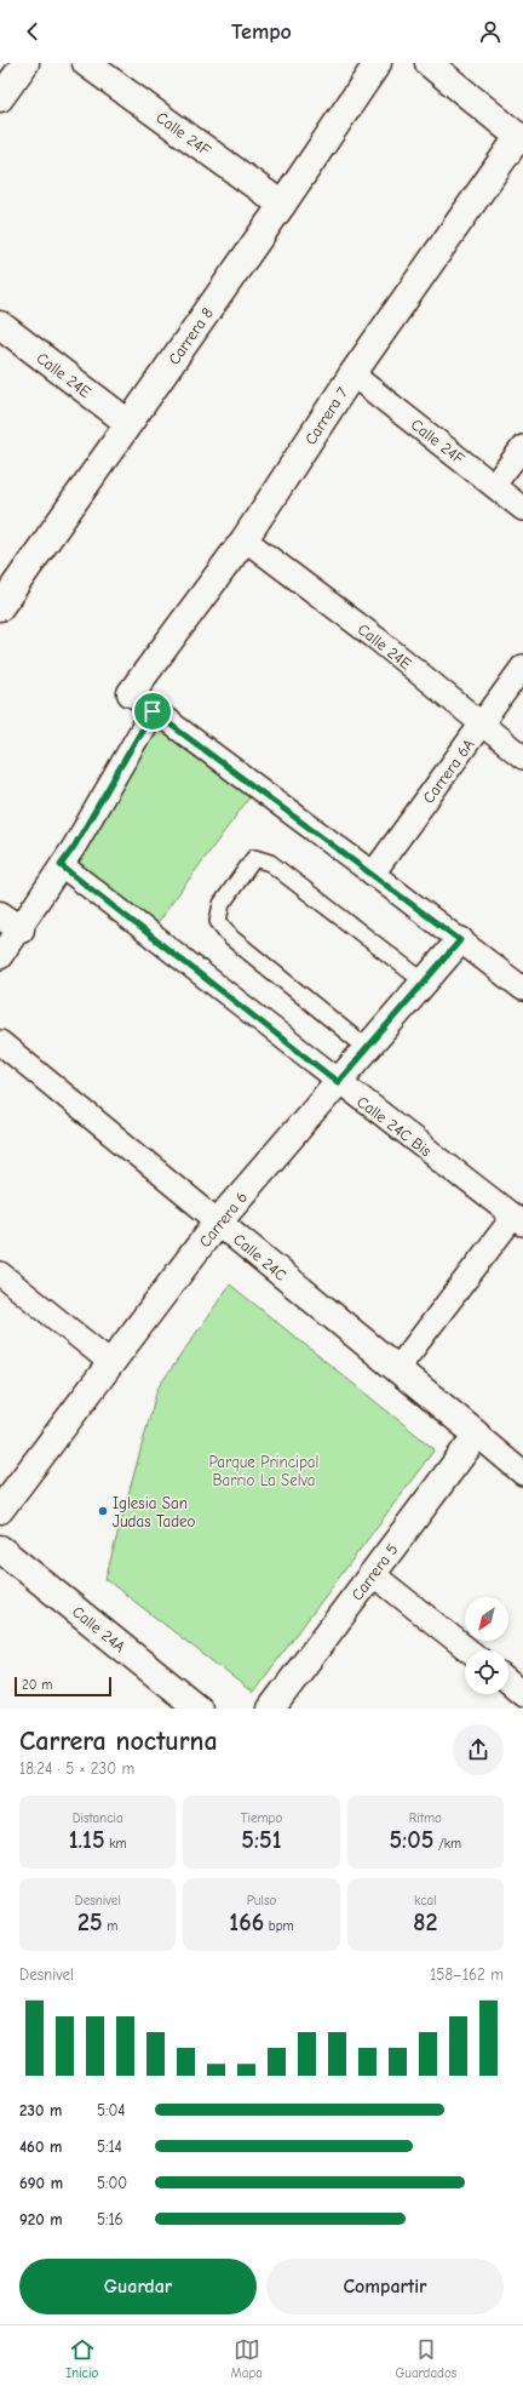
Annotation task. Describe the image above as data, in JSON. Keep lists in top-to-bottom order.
{
  "streets": {
    "street": [
      "Calle 24F",
      "Carrera 8",
      "Calle 24E",
      "Carrera 7",
      "Carrera 6A",
      "Calle 24C Bis",
      "Carrera 6",
      "Calle 24C",
      "Carrera 5",
      "Calle 24A"
    ]
  },
  "crossings": [
    ["Calle 24F", "Carrera 8"],
    ["Calle 24F", "Carrera 7"],
    ["Carrera 8", "Calle 24E"],
    ["Calle 24E", "Carrera 7"],
    ["Calle 24E", "Carrera 6A"],
    ["Calle 24C Bis", "Carrera 6"],
    ["Carrera 6", "Calle 24C"],
    ["Calle 24C", "Carrera 5"]
  ],
  "parks": ["Parque Principal Barrio La Selva"],
  "places": ["Iglesia San Judas Tadeo"],
  "scale_bar": "20 m",
  "north": "bottom left",
  "page": {
    "header": "Tempo",
    "scale": "20 m",
    "heading": ["Carrera nocturna", "18:24 · 5 × 230 m"],
    "stats": [
      ["Distancia", "1.15 km"],
      ["Tiempo", "5:51"],
      ["Ritmo", "5:05 /km"],
      ["Desnivel", "25 m"],
      ["Pulso", "166 bpm"],
      ["kcal", "82"]
    ],
    "chart": ["Desnivel", "158–162 m"],
    "list": [
      {
        "name": "230 m",
        "note": "5:04"
      },
      {
        "name": "460 m",
        "note": "5:14"
      },
      {
        "name": "690 m",
        "note": "5:00"
      },
      {
        "name": "920 m",
        "note": "5:16"
      }
    ],
    "buttons": ["Guardar", "Compartir"],
    "tabs": ["Inicio", "Mapa", "Guardados"]
  }
}
